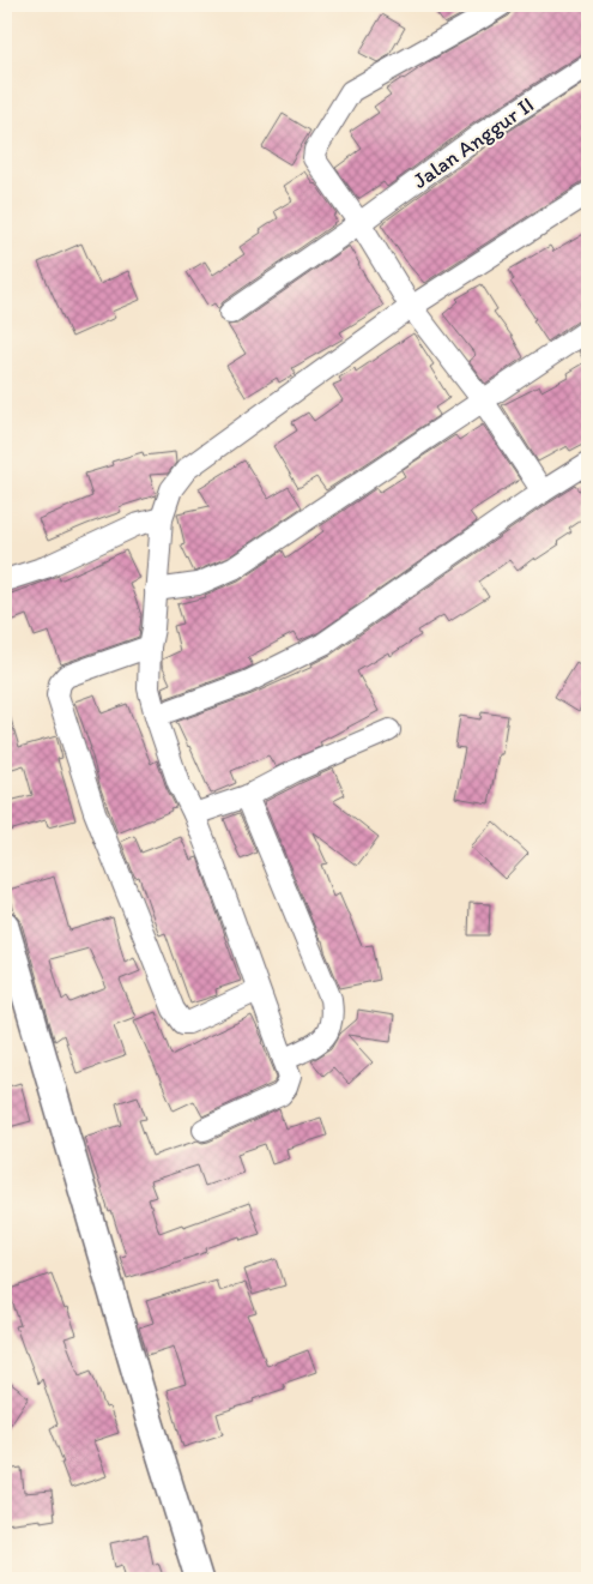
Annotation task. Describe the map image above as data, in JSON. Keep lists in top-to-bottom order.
{
  "streets": {
    "street": ["Jalan Anggur II"]
  }
}
